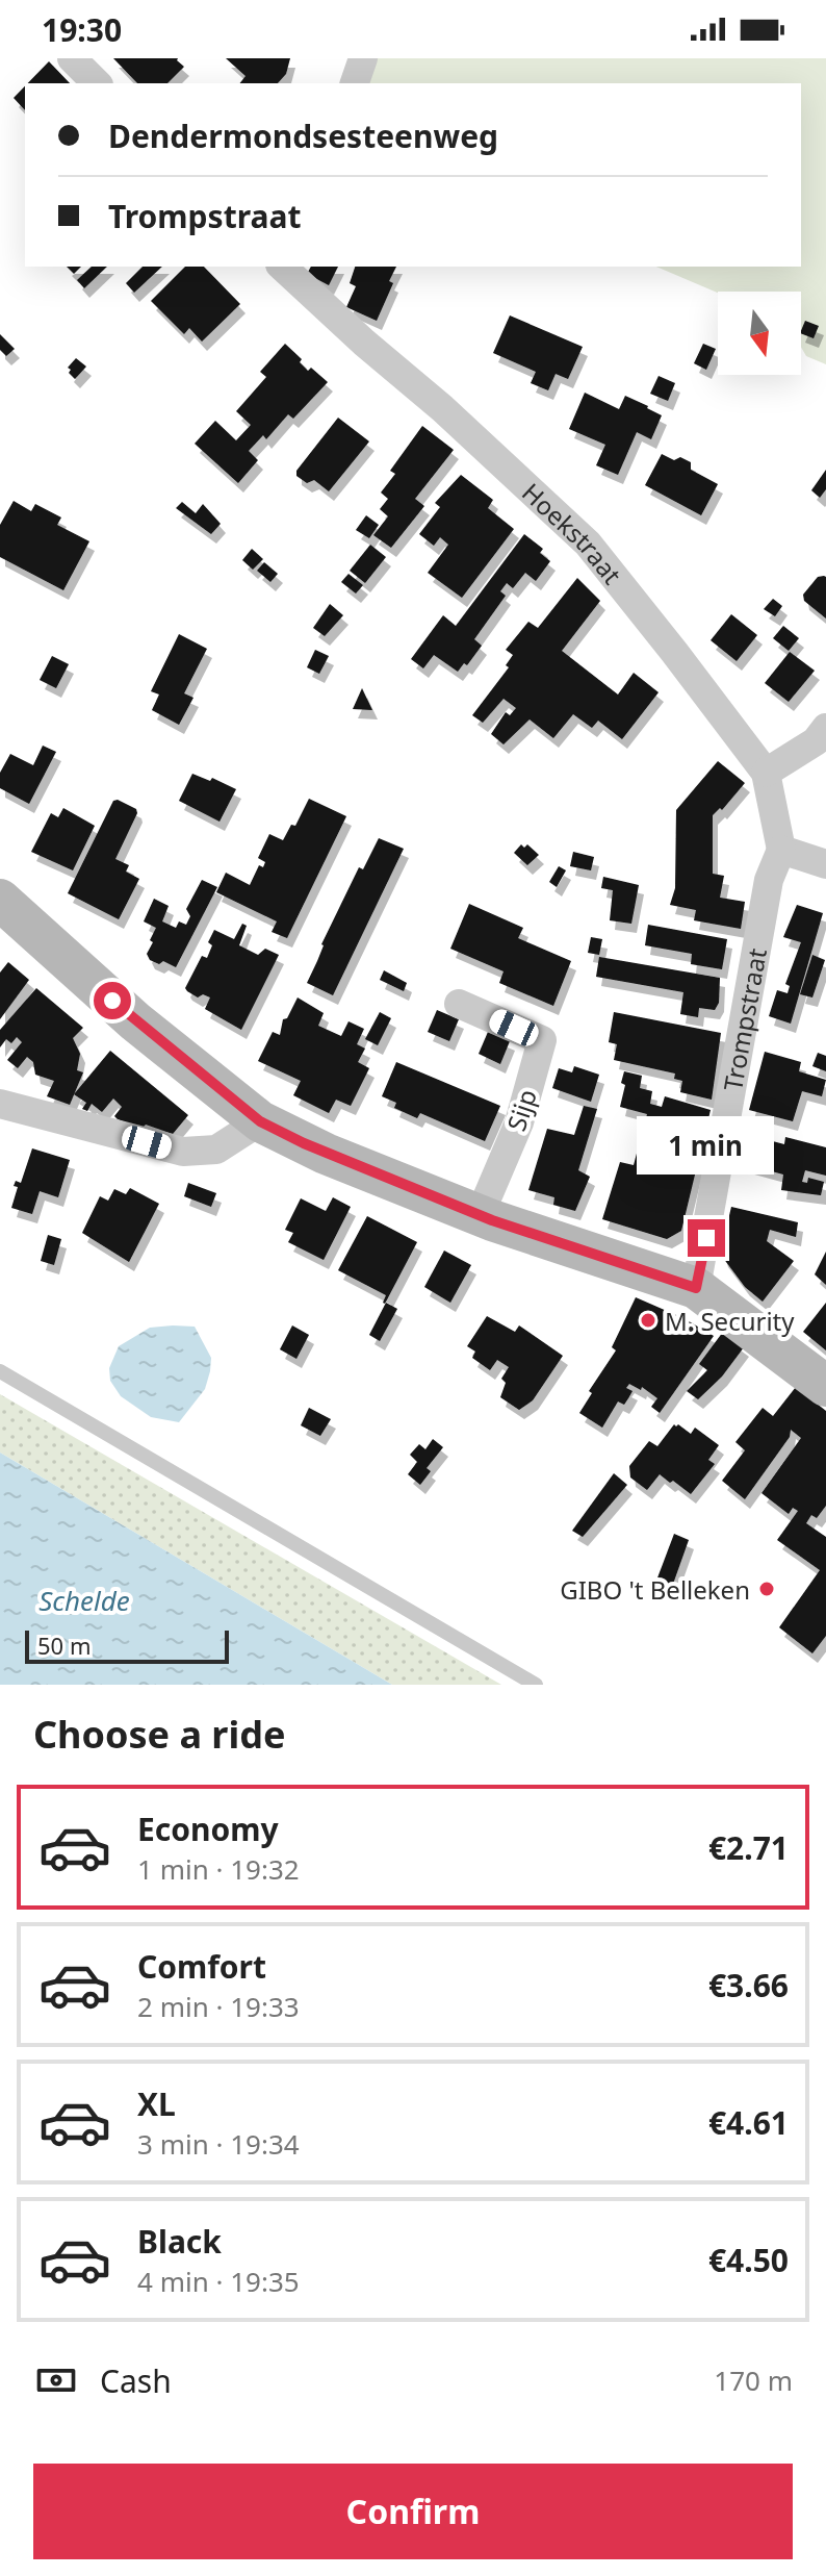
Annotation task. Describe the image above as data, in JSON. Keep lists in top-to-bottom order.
{
  "streets": {
    "street": ["Hoekstraat", "Trompstraat", "Sijp"]
  },
  "crossings": [
    ["Hoekstraat", "Trompstraat"]
  ],
  "water": ["Schelde"],
  "places": ["M. Security", "GIBO 't Belleken"],
  "scale_bar": "50 m",
  "north": "bottom",
  "page": {
    "status": "19:30",
    "banner": ["Dendermondsesteenweg", "Trompstraat"],
    "bubble": "1 min",
    "scale": "50 m",
    "heading": "Choose a ride",
    "list": [
      {
        "name": "Economy",
        "note": "1 min · 19:32",
        "value": "€2.71"
      },
      {
        "name": "Comfort",
        "note": "2 min · 19:33",
        "value": "€3.66"
      },
      {
        "name": "XL",
        "note": "3 min · 19:34",
        "value": "€4.61"
      },
      {
        "name": "Black",
        "note": "4 min · 19:35",
        "value": "€4.50"
      }
    ],
    "pay": ["Cash", "170 m"],
    "buttons": "Confirm"
  }
}
